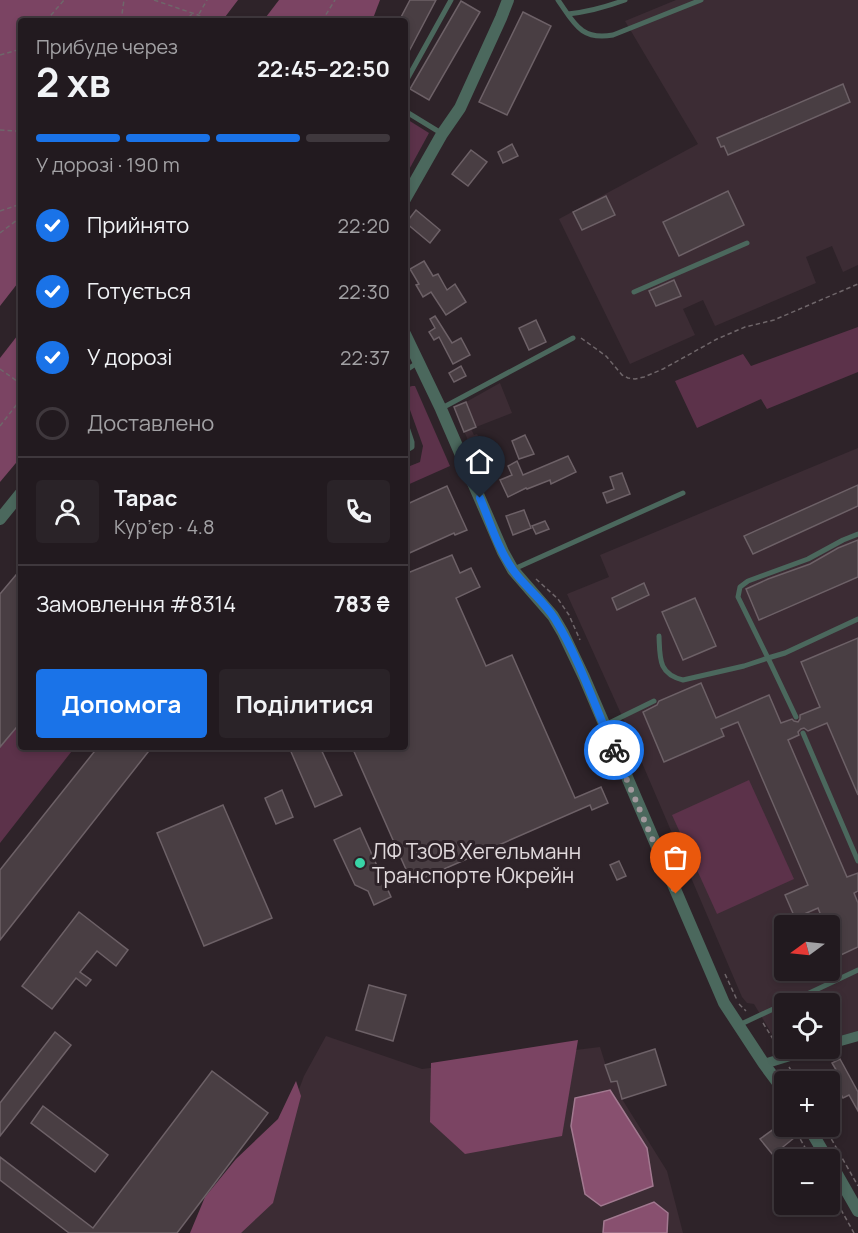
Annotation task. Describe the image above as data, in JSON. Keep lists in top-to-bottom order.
{
  "places": ["ЛФ ТзОВ Хегельманн Транспорте Юкрейн"],
  "north": "left",
  "page": {
    "heading": ["2 хв", "Прибуде через", "22:45–22:50"],
    "panel": [
      "Тарас",
      "Кур’єр · 4.8",
      "Замовлення #8314",
      "783 ₴"
    ],
    "bar": "У дорозі · 190 m",
    "list": [
      ["Прийнято", "22:20"],
      ["Готується", "22:30"],
      ["У дорозі", "22:37"],
      "Доставлено"
    ],
    "buttons": ["Допомога", "Поділитися"],
    "map_buttons": ["+", "−"]
  }
}
